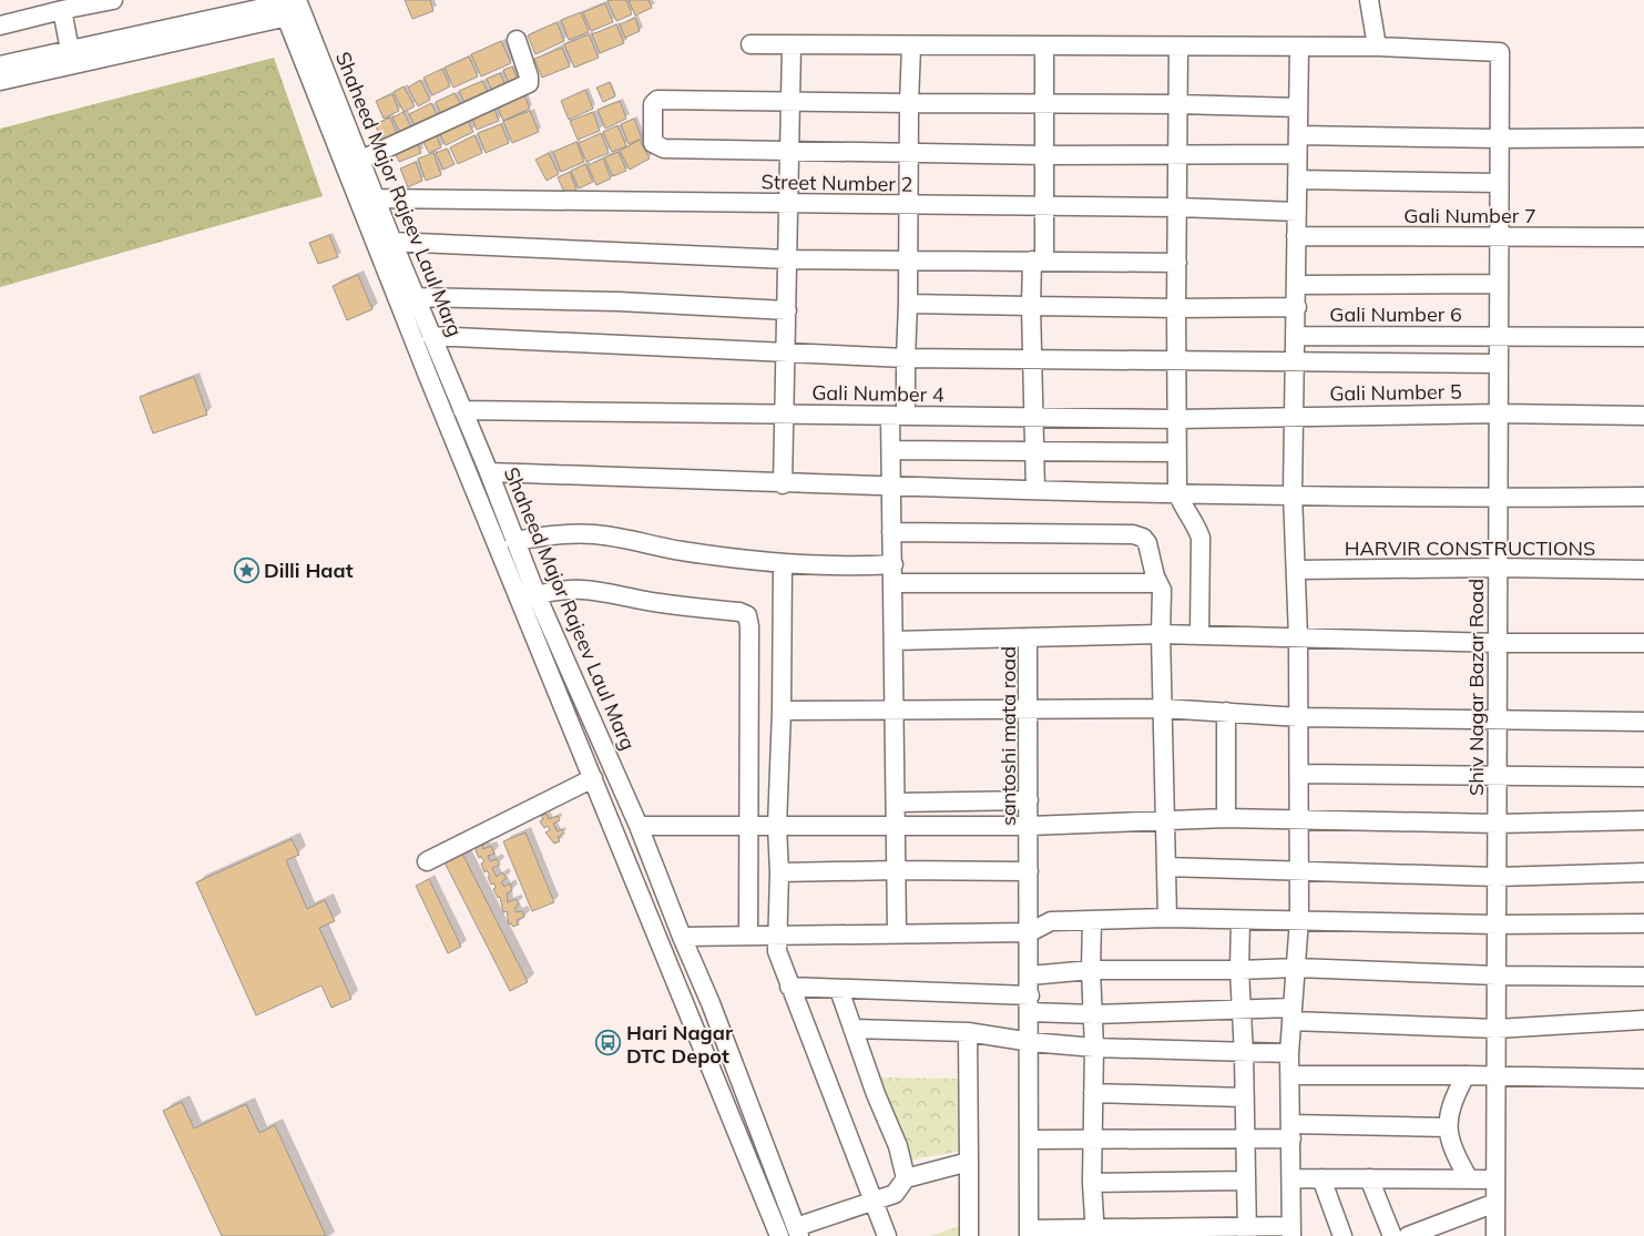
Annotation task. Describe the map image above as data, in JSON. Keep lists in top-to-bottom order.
{
  "streets": {
    "street": [
      "Street Number 2",
      "Shaheed Major Rajeev Laul Marg",
      "Gali Number 7",
      "Gali Number 6",
      "Gali Number 5",
      "Gali Number 4",
      "HARVIR CONSTRUCTIONS",
      "Shiv Nagar Bazar Road",
      "santoshi mata road"
    ]
  },
  "crossings": [
    ["Street Number 2", "Shaheed Major Rajeev Laul Marg"],
    ["Shaheed Major Rajeev Laul Marg", "Gali Number 4"],
    ["Gali Number 7", "Shiv Nagar Bazar Road"],
    ["Gali Number 6", "Shiv Nagar Bazar Road"],
    ["Gali Number 5", "Gali Number 4"],
    ["Gali Number 5", "Shiv Nagar Bazar Road"],
    ["HARVIR CONSTRUCTIONS", "Shiv Nagar Bazar Road"],
    ["Shiv Nagar Bazar Road", "santoshi mata road"]
  ],
  "places": {
    "place": ["Dilli Haat"],
    "bus stop": ["Hari Nagar DTC Depot"]
  }
}
